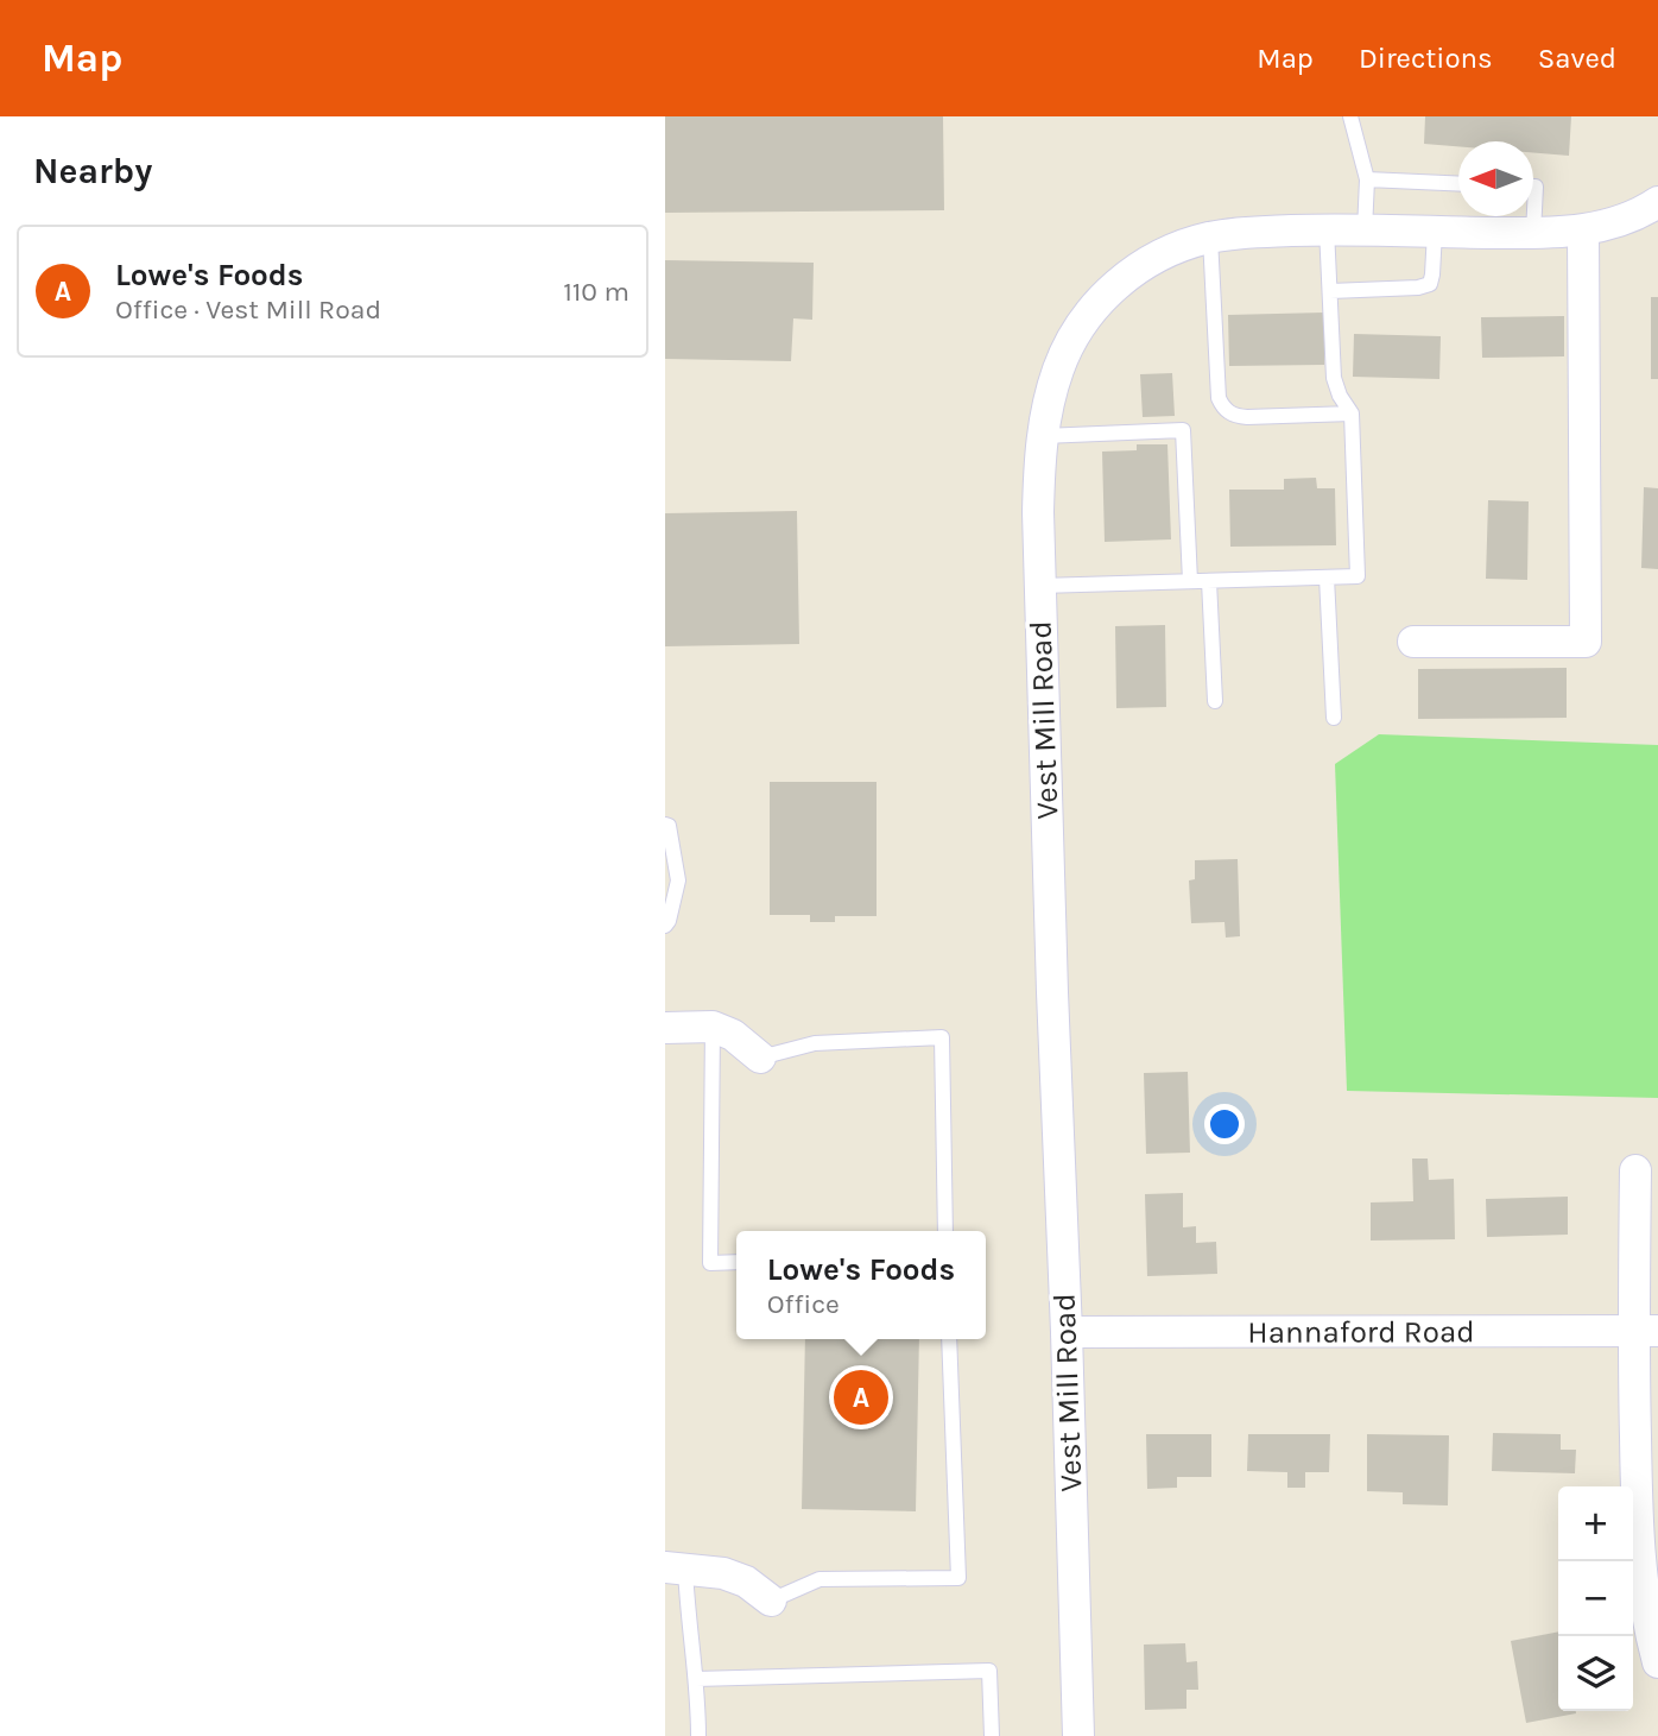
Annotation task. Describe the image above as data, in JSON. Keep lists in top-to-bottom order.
{
  "streets": {
    "street": ["Vest Mill Road", "Hannaford Road"]
  },
  "crossings": [
    ["Vest Mill Road", "Hannaford Road"]
  ],
  "north": "left",
  "page": {
    "header": "Map",
    "nav": ["Map", "Directions", "Saved"],
    "heading": "Nearby",
    "list": [
      {
        "mark": "A",
        "name": "Lowe's Foods",
        "note": "Office · Vest Mill Road",
        "value": "110 m"
      }
    ],
    "popup": ["Lowe's Foods", "Office"],
    "pins": "A",
    "map_buttons": ["+", "−"]
  }
}
